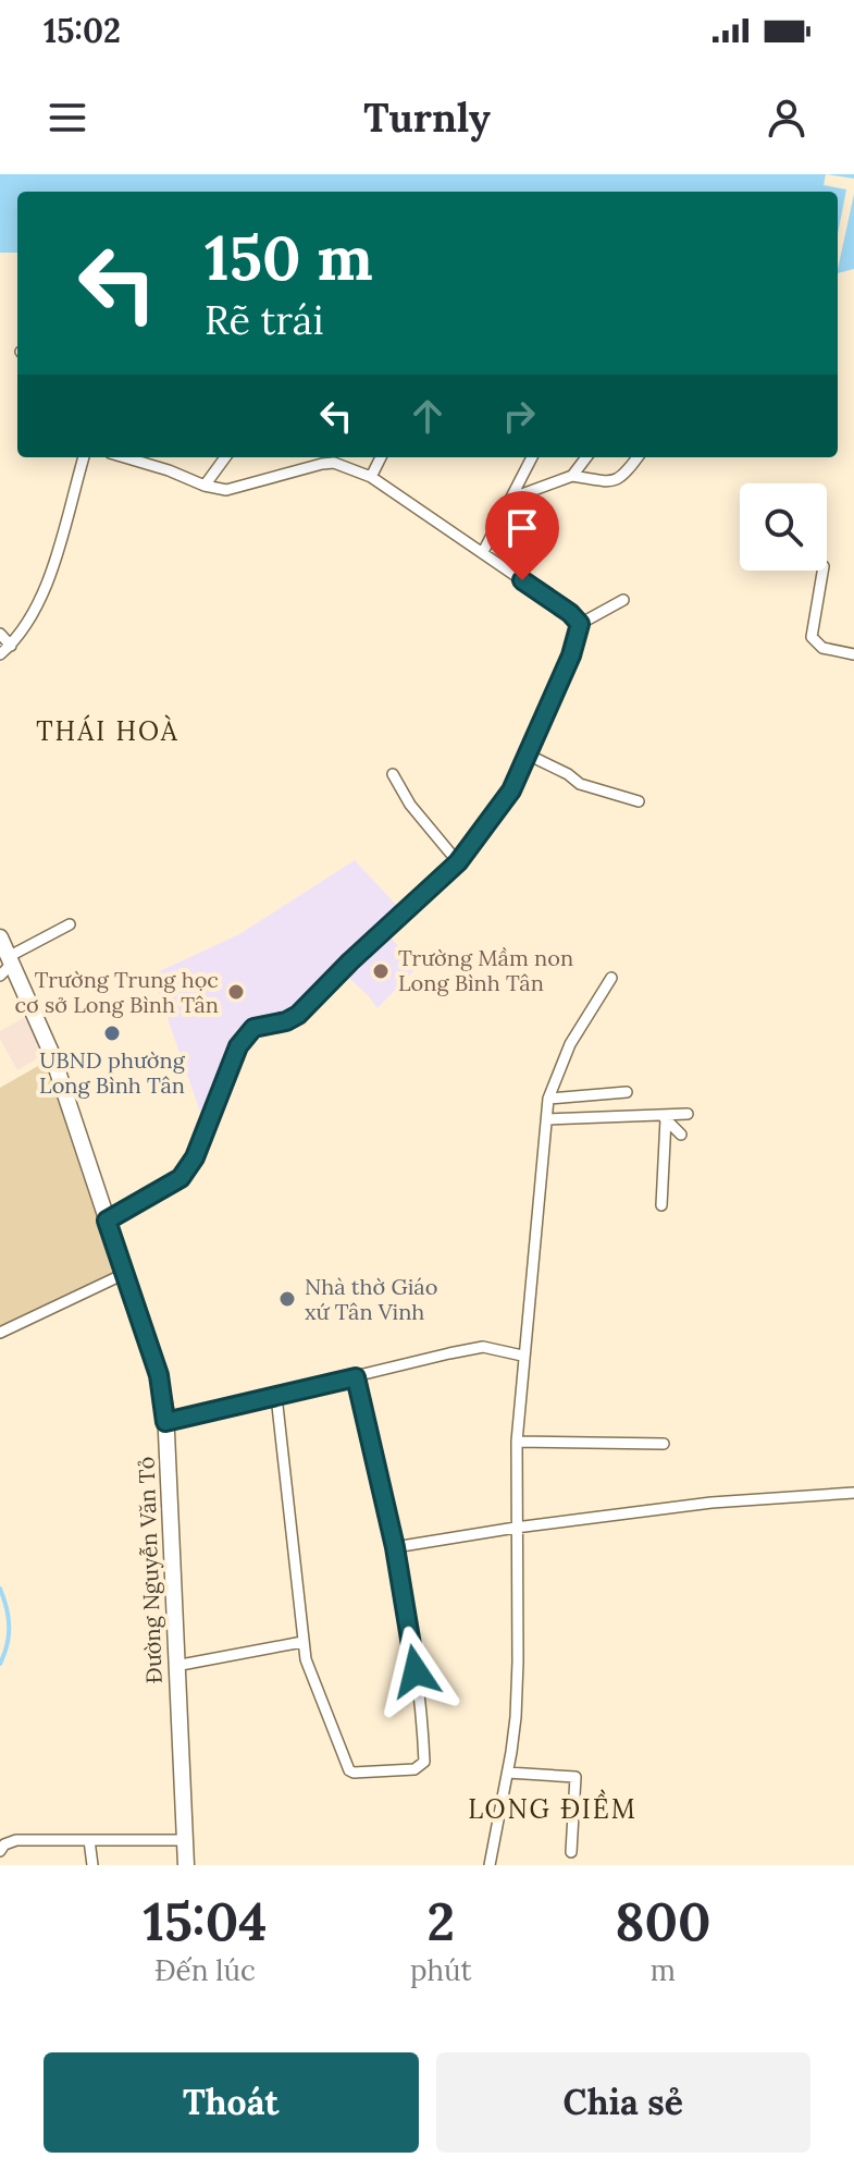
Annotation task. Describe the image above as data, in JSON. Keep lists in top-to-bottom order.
{
  "streets": {
    "street": ["Đường Nguyễn Văn Tỏ"]
  },
  "districts": ["THÁI HOÀ", "LONG ĐIỀM"],
  "places": [
    "Trường Mầm non Long Bình Tân",
    "Trường Trung học cơ sở Long Bình Tân",
    "UBND phường Long Bình Tân",
    "Nhà thờ Giáo xứ Tân Vinh"
  ],
  "page": {
    "status": "15:02",
    "header": "Turnly",
    "turn": ["150 m", "Rẽ trái"],
    "eta": [
      "15:04",
      "Đến lúc",
      "2",
      "phút",
      "800",
      "m"
    ],
    "buttons": ["Thoát", "Chia sẻ"]
  }
}
